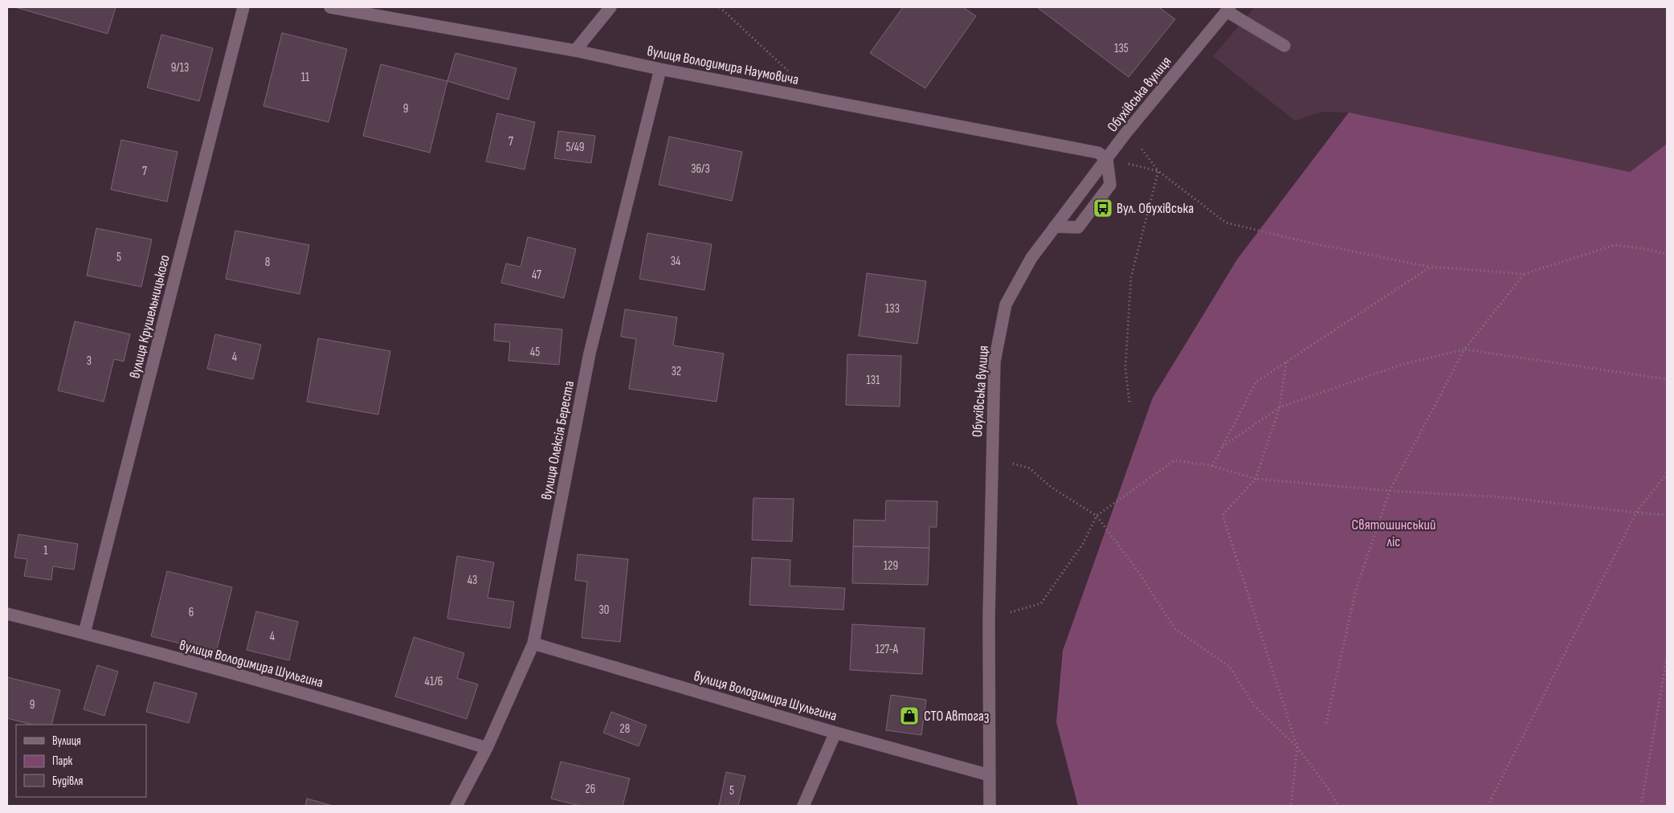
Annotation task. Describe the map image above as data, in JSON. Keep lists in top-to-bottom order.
{
  "streets": {
    "street": [
      "вулиця Володимира Наумовича",
      "Обухівська вулиця",
      "вулиця Крушельницького",
      "вулиця Олексія Береста",
      "вулиця Володимира Шульгина"
    ]
  },
  "crossings": [
    ["вулиця Володимира Наумовича", "Обухівська вулиця"],
    ["вулиця Володимира Наумовича", "вулиця Олексія Береста"],
    ["Обухівська вулиця", "вулиця Володимира Шульгина"],
    ["вулиця Крушельницького", "вулиця Володимира Шульгина"],
    ["вулиця Олексія Береста", "вулиця Володимира Шульгина"]
  ],
  "parks": ["Святошинський ліс"],
  "places": {
    "bus stop": ["Вул. Обухівська"],
    "shop": ["СТО Автогаз"]
  },
  "house_numbers": [
    "135",
    "9/13",
    "11",
    "9",
    "7",
    "5/49",
    "36/3",
    "7",
    "5",
    "34",
    "8",
    "47",
    "133",
    "45",
    "4",
    "3",
    "32",
    "131",
    "1",
    "129",
    "43",
    "30",
    "6",
    "4",
    "127-А",
    "41/6",
    "9",
    "28",
    "26",
    "5"
  ],
  "legend": ["Вулиця", "Парк", "Будівля"]
}
